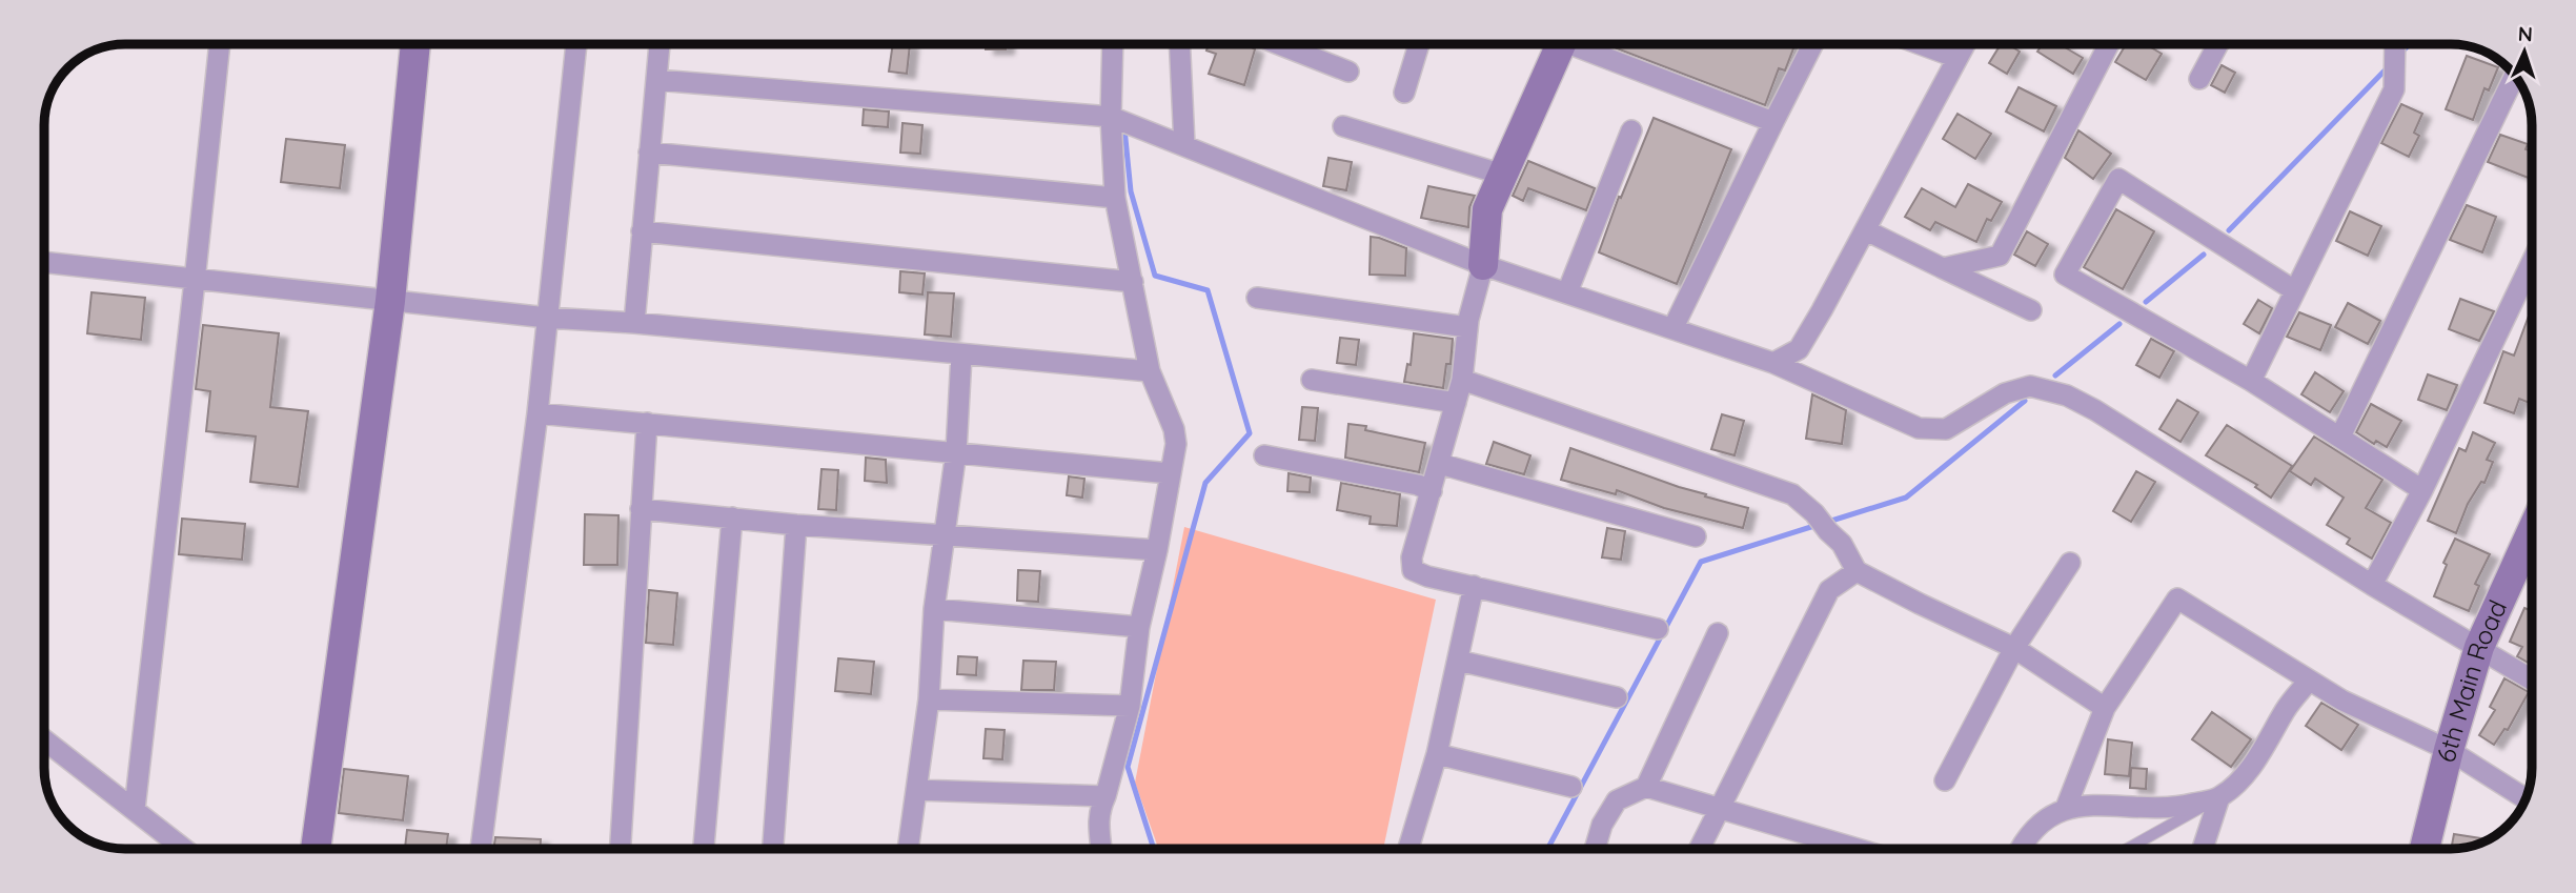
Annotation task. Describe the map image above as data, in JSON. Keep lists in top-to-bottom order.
{
  "streets": {
    "street": ["6th Main Road"]
  },
  "north": "top"
}
